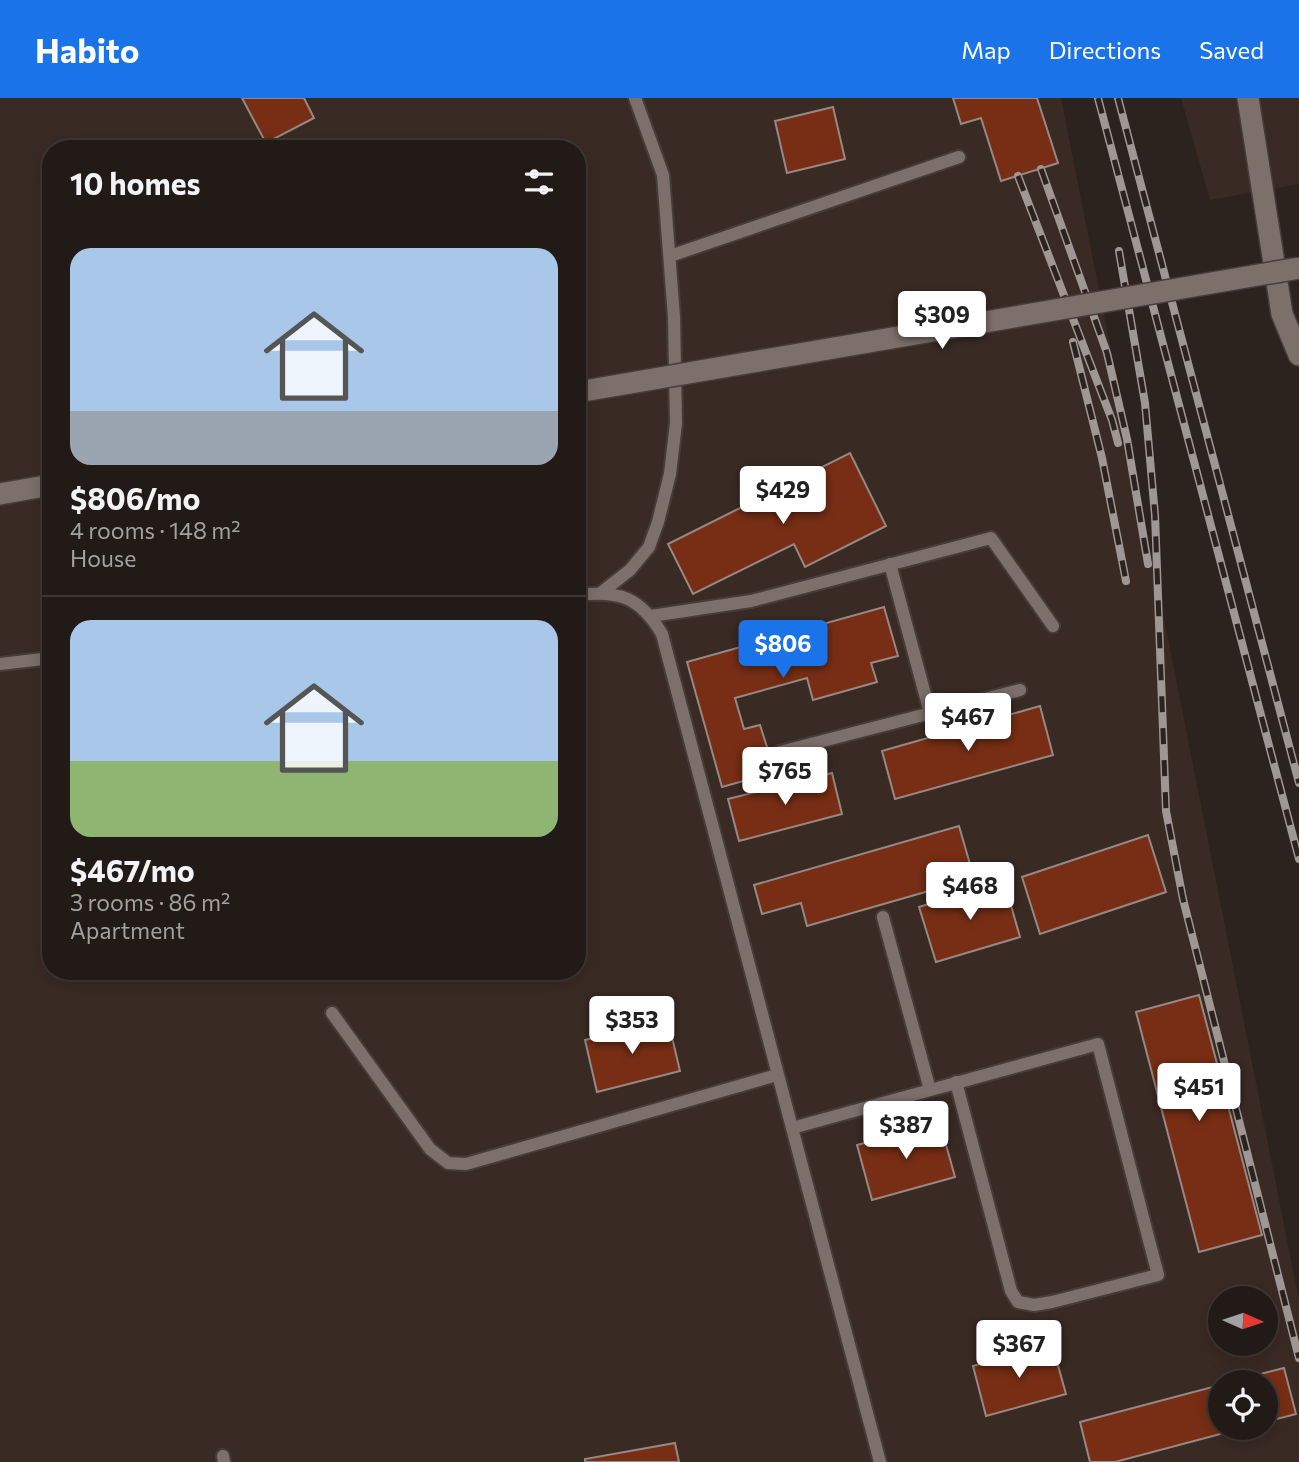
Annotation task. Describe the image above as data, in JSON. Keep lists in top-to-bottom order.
{
  "north": "right",
  "page": {
    "header": "Habito",
    "nav": ["Map", "Directions", "Saved"],
    "heading": "10 homes",
    "list": [
      {
        "name": "$806/mo",
        "note": "4 rooms · 148 m² · House"
      },
      {
        "name": "$467/mo",
        "note": "3 rooms · 86 m² · Apartment"
      }
    ],
    "price": [
      "$309",
      "$429",
      "$806",
      "$467",
      "$765",
      "$468",
      "$353",
      "$451",
      "$387",
      "$367"
    ]
  }
}
